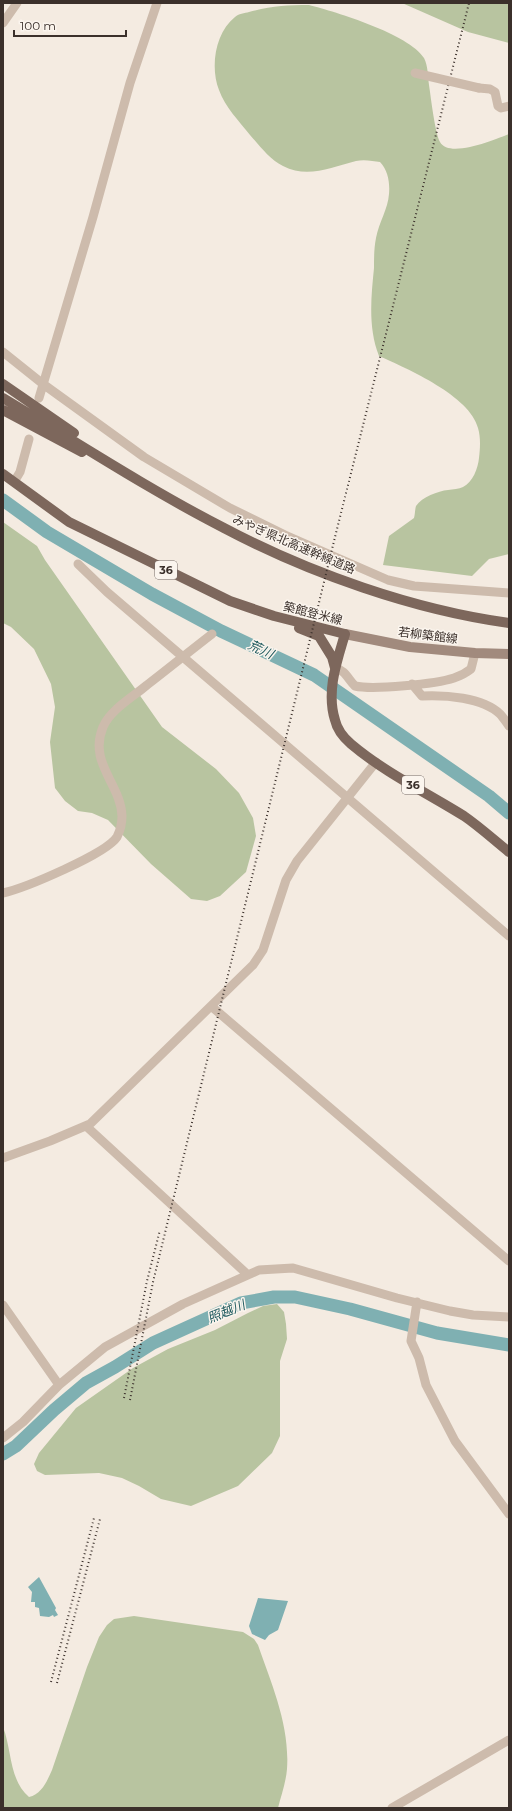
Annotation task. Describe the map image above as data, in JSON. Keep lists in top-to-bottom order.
{
  "streets": {
    "main road": [
      "みやぎ県北高速幹線道路",
      "36",
      "築館登米線",
      "若柳築館線"
    ]
  },
  "crossings": [
    ["築館登米線", "若柳築館線"]
  ],
  "water": ["荒川", "照越川"],
  "scale_bar": "100 m"
}
